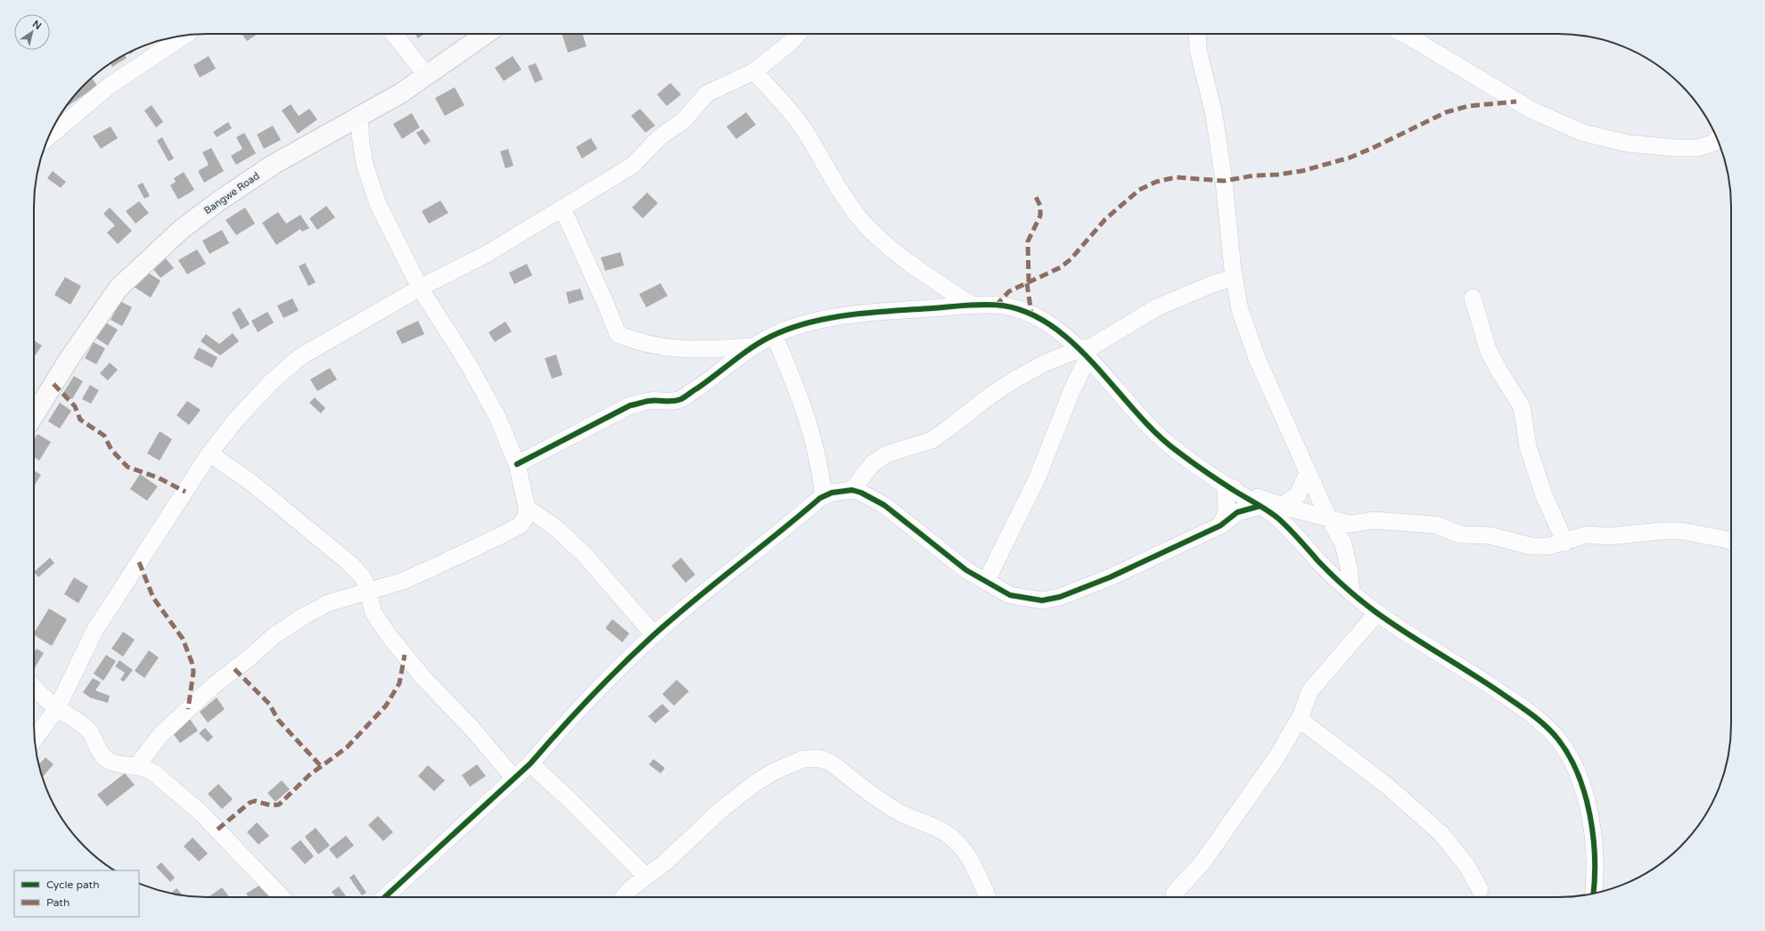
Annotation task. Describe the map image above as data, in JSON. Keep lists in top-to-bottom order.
{
  "streets": {
    "street": ["Bangwe Road"]
  },
  "legend": ["Cycle path", "Path"],
  "north": "top right"
}
